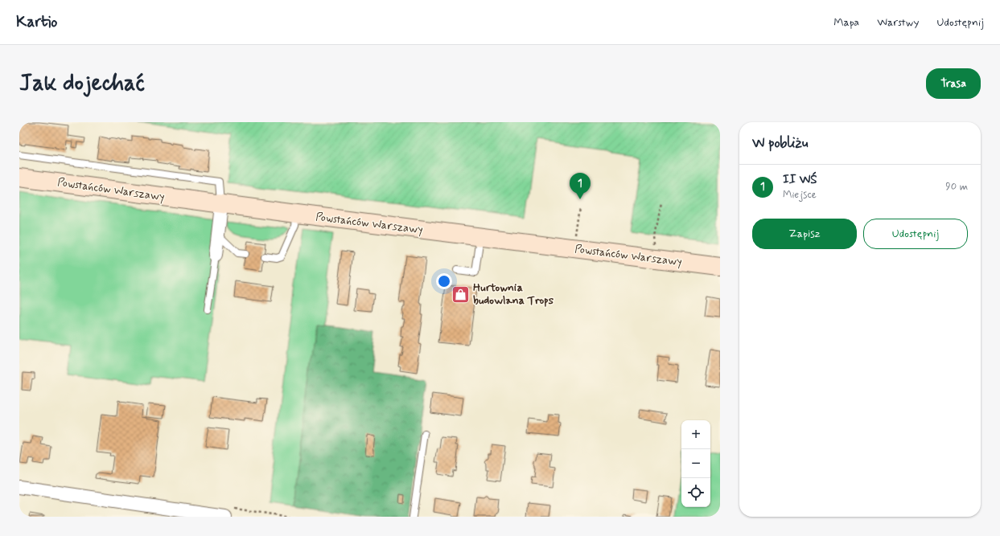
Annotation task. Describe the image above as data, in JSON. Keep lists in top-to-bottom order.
{
  "streets": {
    "main road": ["Powstańców Warszawy"]
  },
  "places": {
    "shop": ["Hurtownia budowlana Trops"]
  },
  "page": {
    "header": "Kartio",
    "nav": ["Mapa", "Warstwy", "Udostępnij"],
    "buttons": [
      "Trasa",
      ["Zapisz", "Udostępnij"]
    ],
    "title": "Jak dojechać",
    "heading": "W pobliżu",
    "list": [
      {
        "mark": "1",
        "name": "II WŚ",
        "note": "Miejsce",
        "value": "90 m"
      }
    ],
    "pins": "1",
    "map_buttons": ["+", "−"]
  }
}
